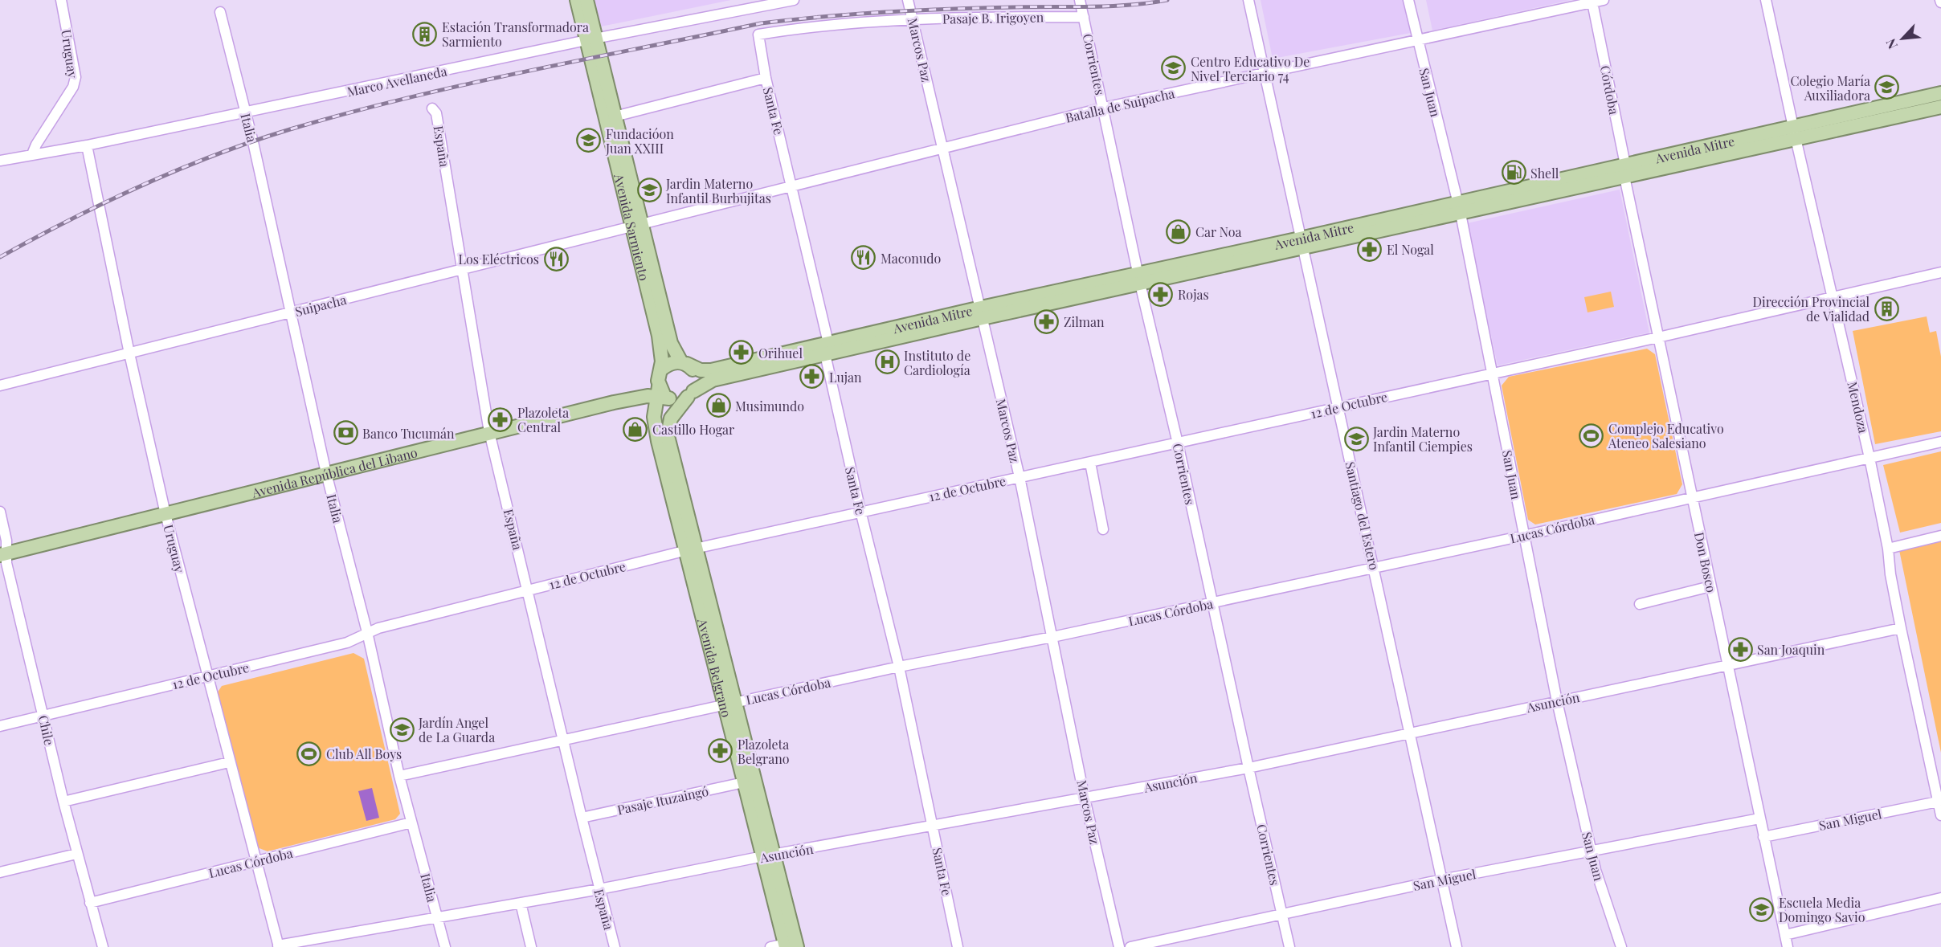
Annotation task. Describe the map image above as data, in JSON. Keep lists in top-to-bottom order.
{
  "streets": {
    "main road": [
      "Avenida Mitre",
      "Avenida Sarmiento",
      "Avenida República del Libano",
      "Avenida Belgrano"
    ],
    "street": [
      "Pasaje B. Irigoyen",
      "Marcos Paz",
      "Uruguay",
      "Corrientes",
      "Marco Avellaneda",
      "Córdoba",
      "San Juan",
      "Batalla de Suipacha",
      "Santa Fe",
      "Italia",
      "España",
      "Suipacha",
      "12 de Octubre",
      "Mendoza",
      "Santiago del Estero",
      "Lucas Córdoba",
      "Don Bosco",
      "Asunción",
      "Chile",
      "Pasaje Ituzaingó",
      "San Miguel"
    ]
  },
  "crossings": [
    ["Pasaje B. Irigoyen", "Marcos Paz"],
    ["Pasaje B. Irigoyen", "Corrientes"],
    ["Pasaje B. Irigoyen", "Santa Fe"],
    ["Marcos Paz", "Batalla de Suipacha"],
    ["Marcos Paz", "Avenida Mitre"],
    ["Marcos Paz", "12 de Octubre"],
    ["Marcos Paz", "Lucas Córdoba"],
    ["Marcos Paz", "Asunción"],
    ["Uruguay", "Marco Avellaneda"],
    ["Uruguay", "Suipacha"],
    ["Uruguay", "12 de Octubre"],
    ["Uruguay", "Avenida República del Libano"],
    ["Uruguay", "Lucas Córdoba"],
    ["Uruguay", "Asunción"],
    ["Corrientes", "Batalla de Suipacha"],
    ["Corrientes", "Avenida Mitre"],
    ["Corrientes", "12 de Octubre"],
    ["Corrientes", "Lucas Córdoba"],
    ["Corrientes", "Asunción"],
    ["Corrientes", "San Miguel"],
    ["Marco Avellaneda", "Italia"],
    ["Marco Avellaneda", "Avenida Sarmiento"],
    ["Córdoba", "Batalla de Suipacha"],
    ["Córdoba", "Avenida Mitre"],
    ["Córdoba", "Don Bosco"],
    ["San Juan", "Batalla de Suipacha"],
    ["San Juan", "Avenida Mitre"],
    ["San Juan", "12 de Octubre"],
    ["San Juan", "Lucas Córdoba"],
    ["San Juan", "Asunción"],
    ["San Juan", "San Miguel"],
    ["Batalla de Suipacha", "Santa Fe"],
    ["Batalla de Suipacha", "Avenida Sarmiento"],
    ["Batalla de Suipacha", "Suipacha"],
    ["Batalla de Suipacha", "Santiago del Estero"],
    ["Santa Fe", "Avenida Mitre"],
    ["Santa Fe", "12 de Octubre"],
    ["Santa Fe", "Lucas Córdoba"],
    ["Santa Fe", "Asunción"],
    ["Italia", "Suipacha"],
    ["Italia", "12 de Octubre"],
    ["Italia", "Avenida República del Libano"],
    ["Italia", "Lucas Córdoba"],
    ["Italia", "Asunción"],
    ["España", "Suipacha"],
    ["España", "12 de Octubre"],
    ["España", "Avenida República del Libano"],
    ["España", "Lucas Córdoba"],
    ["España", "Asunción"],
    ["España", "Pasaje Ituzaingó"],
    ["Avenida Mitre", "Avenida Sarmiento"],
    ["Avenida Mitre", "Mendoza"],
    ["Avenida Mitre", "Avenida República del Libano"],
    ["Avenida Mitre", "Santiago del Estero"],
    ["Avenida Mitre", "Don Bosco"],
    ["Avenida Mitre", "Avenida Belgrano"],
    ["Avenida Sarmiento", "Suipacha"],
    ["Avenida Sarmiento", "Avenida República del Libano"],
    ["Avenida Sarmiento", "Avenida Belgrano"],
    ["12 de Octubre", "Mendoza"],
    ["12 de Octubre", "Santiago del Estero"],
    ["12 de Octubre", "Don Bosco"],
    ["12 de Octubre", "Avenida Belgrano"],
    ["12 de Octubre", "Chile"],
    ["Mendoza", "Lucas Córdoba"],
    ["Mendoza", "Asunción"],
    ["Mendoza", "San Miguel"],
    ["Avenida República del Libano", "Avenida Belgrano"],
    ["Avenida República del Libano", "Chile"],
    ["Santiago del Estero", "Lucas Córdoba"],
    ["Santiago del Estero", "Asunción"],
    ["Santiago del Estero", "San Miguel"],
    ["Lucas Córdoba", "Don Bosco"],
    ["Lucas Córdoba", "Avenida Belgrano"],
    ["Lucas Córdoba", "Chile"],
    ["Don Bosco", "Asunción"],
    ["Don Bosco", "San Miguel"],
    ["Avenida Belgrano", "Asunción"],
    ["Avenida Belgrano", "Pasaje Ituzaingó"]
  ],
  "places": {
    "building": ["Estación Transformadora Sarmiento", "Dirección Provincial de Vialidad"],
    "school or university": [
      "Centro Educativo De Nivel Terciario 74",
      "Colegio María Auxiliadora",
      "Fundacióon Juan XXIII",
      "Jardin Materno Infantil Burbujitas",
      "Jardin Materno Infantil Ciempies",
      "Jardín Angel de La Guarda",
      "Escuela Media Domingo Savio"
    ],
    "fuel station": ["Shell"],
    "shop": ["Car Noa", "Musimundo", "Castillo Hogar"],
    "pharmacy": [
      "El Nogal",
      "Rojas",
      "Zilman",
      "Orihuel",
      "Lujan",
      "Plazoleta Central",
      "San Joaquin",
      "Plazoleta Belgrano"
    ],
    "restaurant": ["Maconudo", "Los Eléctricos"],
    "hospital": ["Instituto de Cardiología"],
    "bank": ["Banco Tucumán"],
    "sports": ["Complejo Educativo Ateneo Salesiano", "Club All Boys"]
  },
  "north": "bottom left"
}
